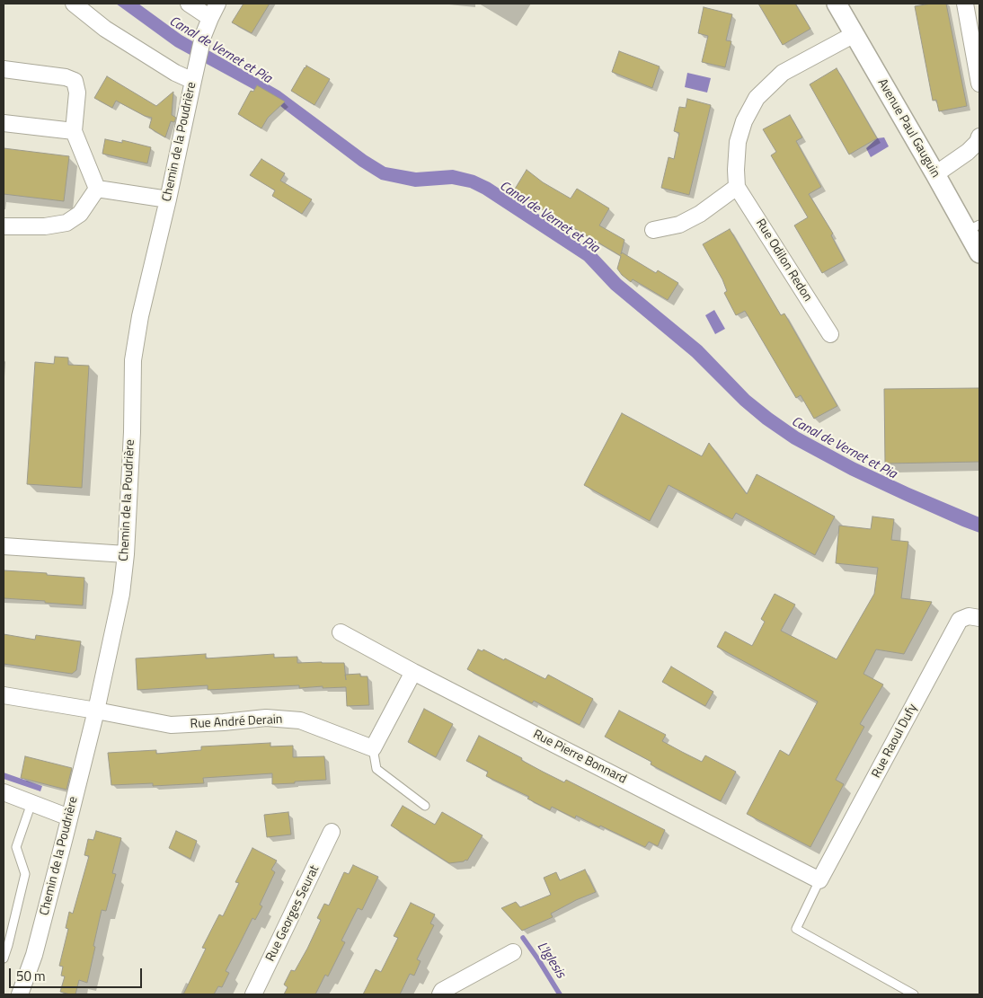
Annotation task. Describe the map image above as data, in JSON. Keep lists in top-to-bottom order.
{
  "streets": {
    "street": [
      "Avenue Paul Gauguin",
      "Chemin de la Poudrière",
      "Rue Odilon Redon",
      "Rue André Derain",
      "Rue Raoul Dufy",
      "Rue Pierre Bonnard",
      "Rue Georges Seurat"
    ]
  },
  "crossings": [
    ["Chemin de la Poudrière", "Rue André Derain"],
    ["Rue Raoul Dufy", "Rue Pierre Bonnard"]
  ],
  "water": ["Canal de Vernet et Pia", "L'Iglesis"],
  "scale_bar": "50 m"
}
